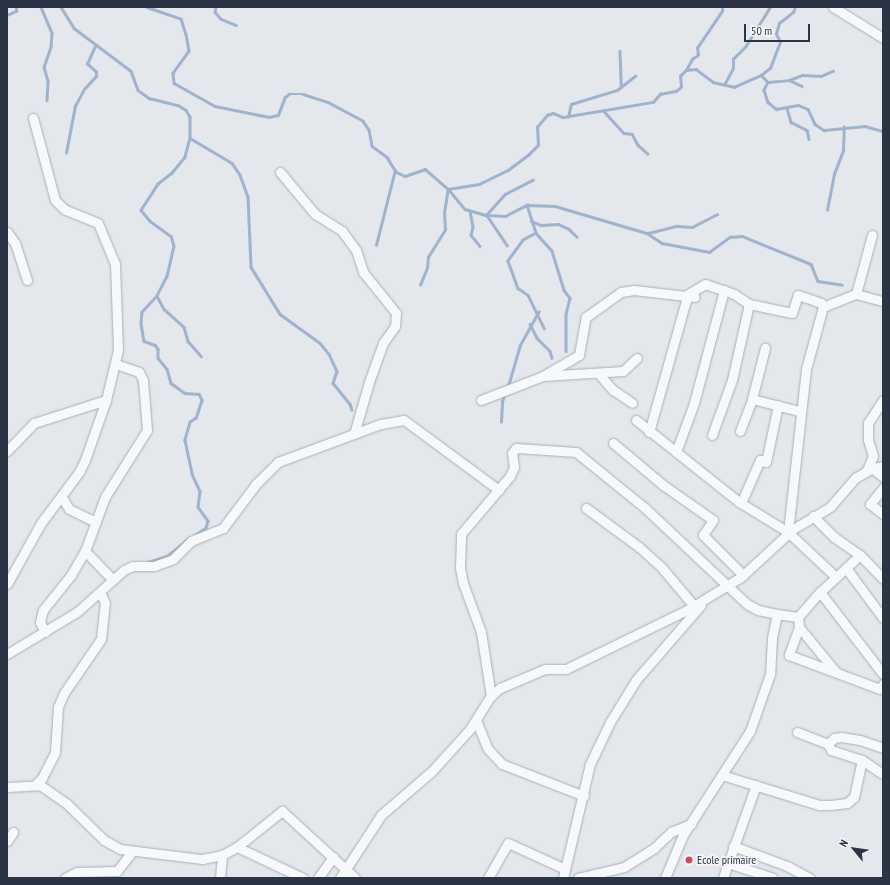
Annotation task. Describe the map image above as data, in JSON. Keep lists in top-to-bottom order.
{
  "places": ["Ecole primaire"],
  "scale_bar": "50 m",
  "north": "top left"
}
